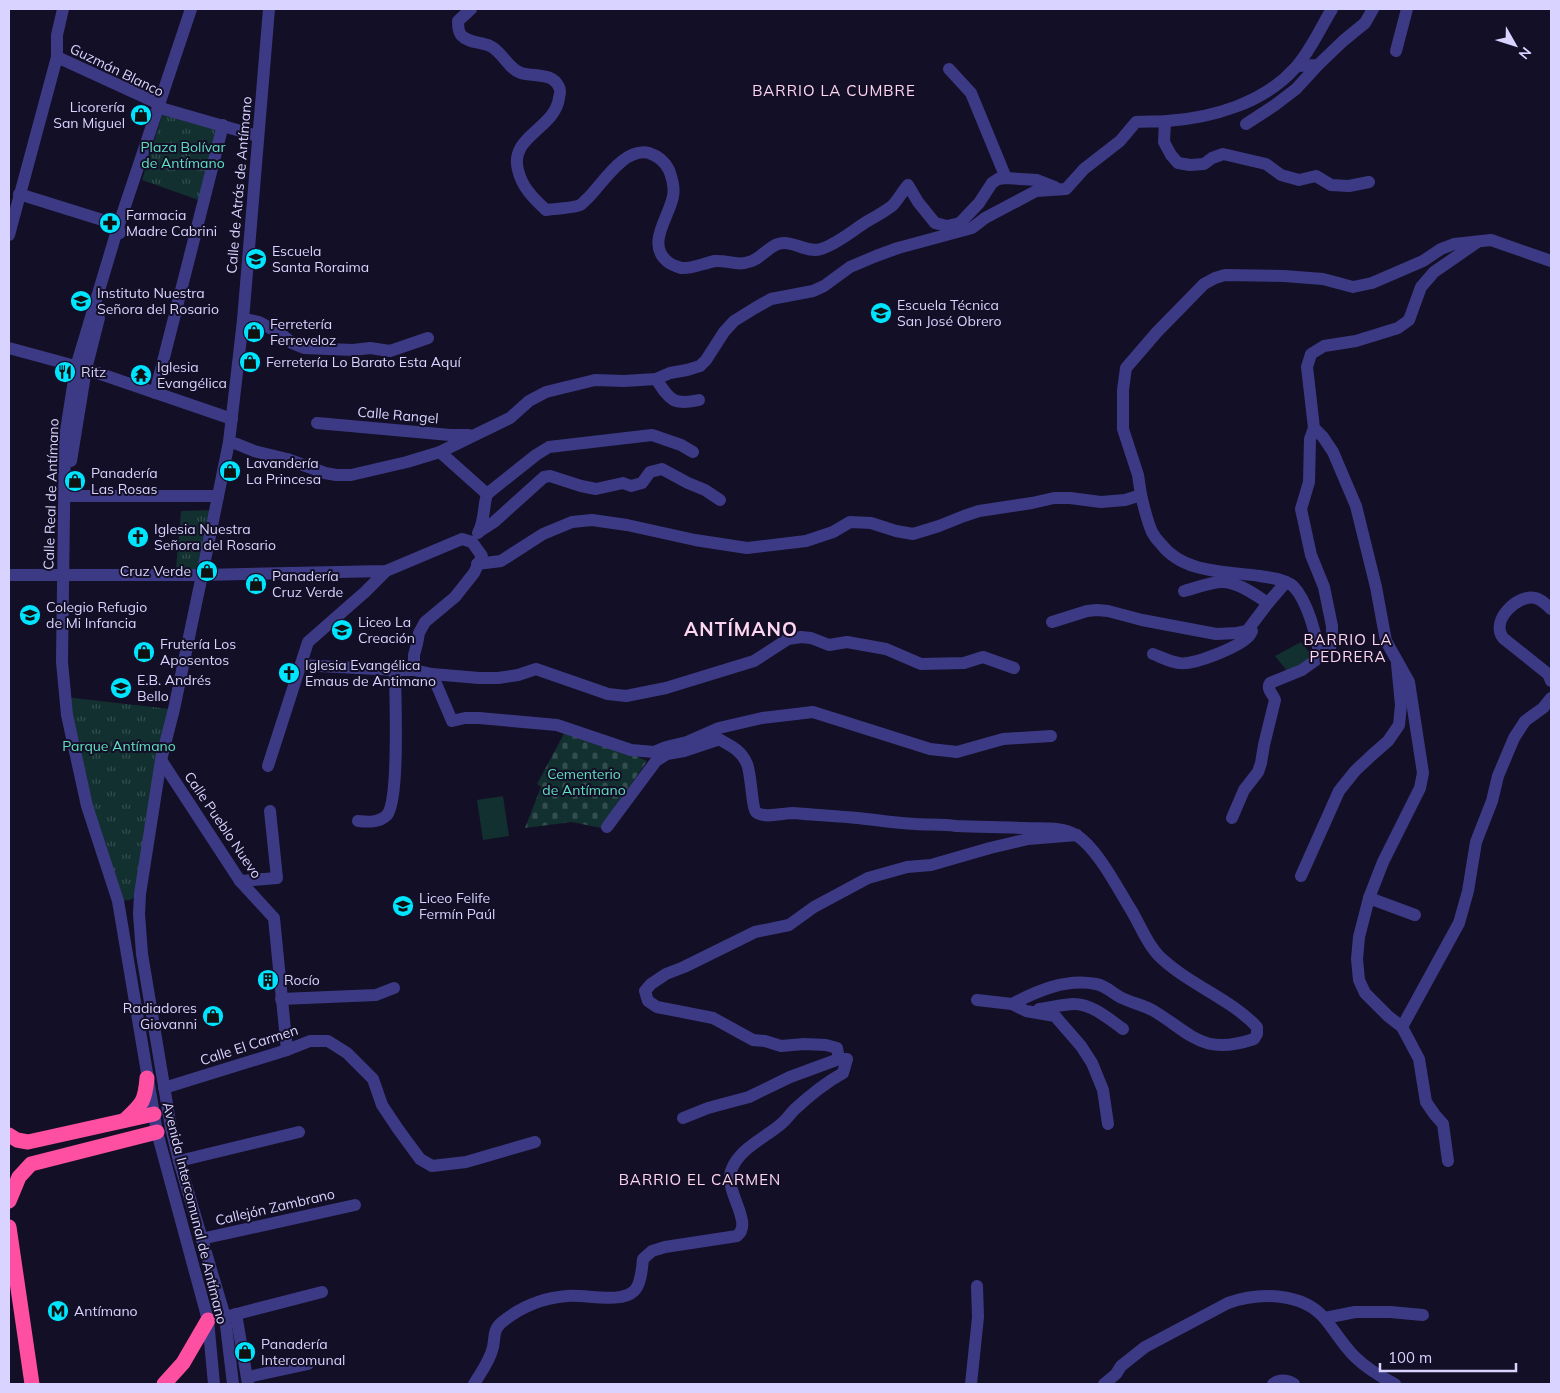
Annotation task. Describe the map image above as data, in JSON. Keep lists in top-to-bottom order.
{
  "streets": {
    "street": [
      "Guzmán Blanco",
      "Calle de Atrás de Antímano",
      "Calle Rangel",
      "Calle Real de Antímano",
      "Calle Pueblo Nuevo",
      "Calle El Carmen",
      "Callejón Zambrano",
      "Avenida Intercomunal de Antímano"
    ]
  },
  "crossings": [
    ["Guzmán Blanco", "Calle de Atrás de Antímano"],
    ["Calle de Atrás de Antímano", "Calle Pueblo Nuevo"],
    ["Calle de Atrás de Antímano", "Avenida Intercomunal de Antímano"],
    ["Calle Real de Antímano", "Avenida Intercomunal de Antímano"],
    ["Calle Pueblo Nuevo", "Calle El Carmen"],
    ["Calle El Carmen", "Avenida Intercomunal de Antímano"],
    ["Callejón Zambrano", "Avenida Intercomunal de Antímano"]
  ],
  "districts": [
    "BARRIO LA CUMBRE",
    "ANTÍMANO",
    "BARRIO LA PEDRERA",
    "BARRIO EL CARMEN"
  ],
  "parks": ["Plaza Bolívar de Antímano", "Parque Antímano", "Cementerio de Antímano"],
  "places": {
    "shop": [
      "Licorería San Miguel",
      "Ferretería Ferreveloz",
      "Ferretería Lo Barato Esta Aquí",
      "Lavandería La Princesa",
      "Panadería Las Rosas",
      "Cruz Verde",
      "Panadería Cruz Verde",
      "Frutería Los Aposentos",
      "Radiadores Giovanni",
      "Panadería Intercomunal"
    ],
    "pharmacy": ["Farmacia Madre Cabrini"],
    "school or university": [
      "Escuela Santa Roraima",
      "Instituto Nuestra Señora del Rosario",
      "Escuela Técnica San José Obrero",
      "Colegio Refugio de Mi Infancia",
      "Liceo La Creación",
      "E.B. Andrés Bello",
      "Liceo Felife Fermín Paúl"
    ],
    "restaurant": ["Ritz"],
    "temple": ["Iglesia Evangélica"],
    "church": ["Iglesia Nuestra Señora del Rosario", "Iglesia Evangélica Emaus de Antimano"],
    "building": ["Rocío"],
    "metro station": ["Antímano"]
  },
  "scale_bar": "100 m",
  "north": "bottom right"
}
